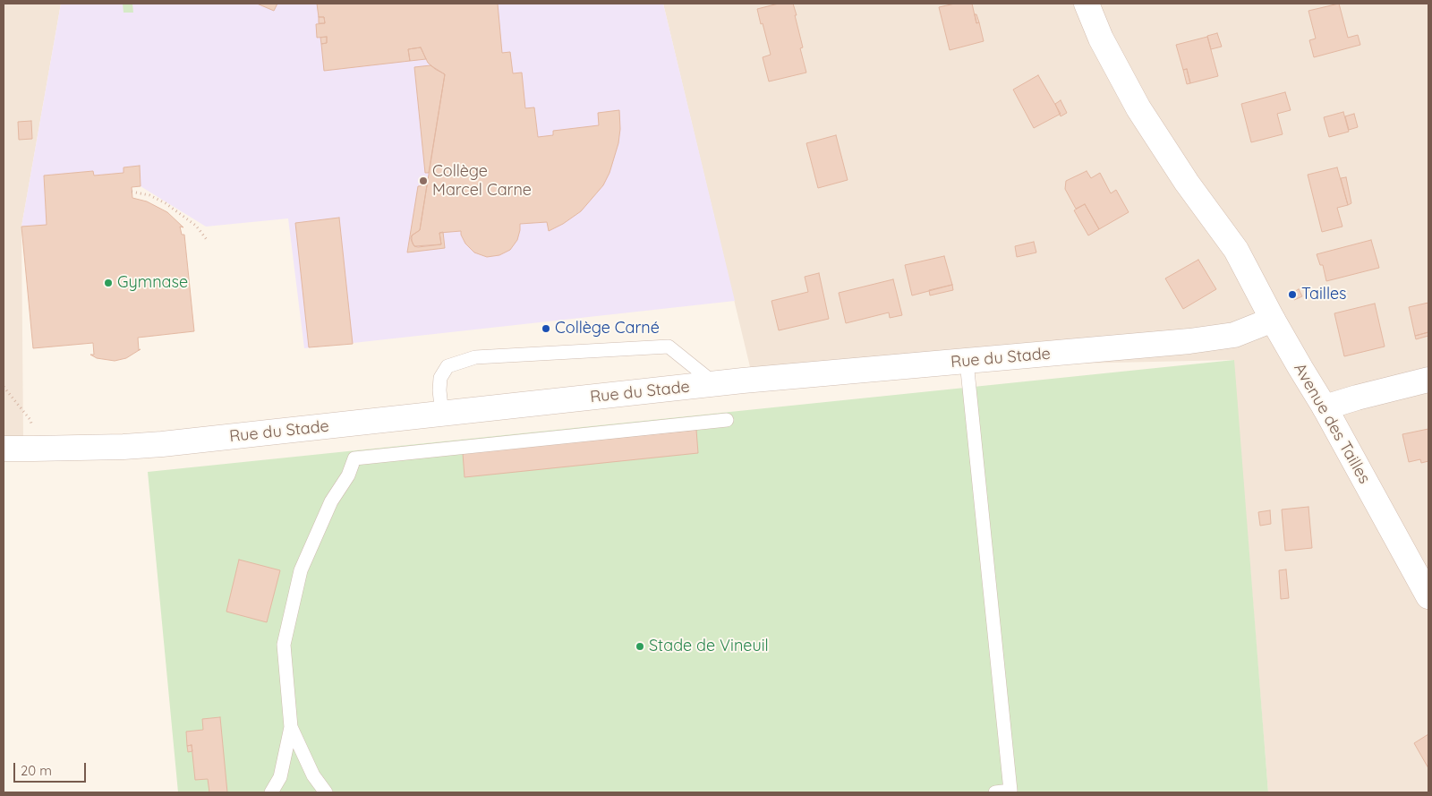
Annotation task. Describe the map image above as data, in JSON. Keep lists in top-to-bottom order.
{
  "streets": {
    "street": ["Rue du Stade", "Avenue des Tailles"]
  },
  "crossings": [
    ["Rue du Stade", "Avenue des Tailles"]
  ],
  "places": [
    "Collège Marcel Carne",
    "Gymnase",
    "Tailles",
    "Collège Carné",
    "Stade de Vineuil"
  ],
  "scale_bar": "20 m"
}
